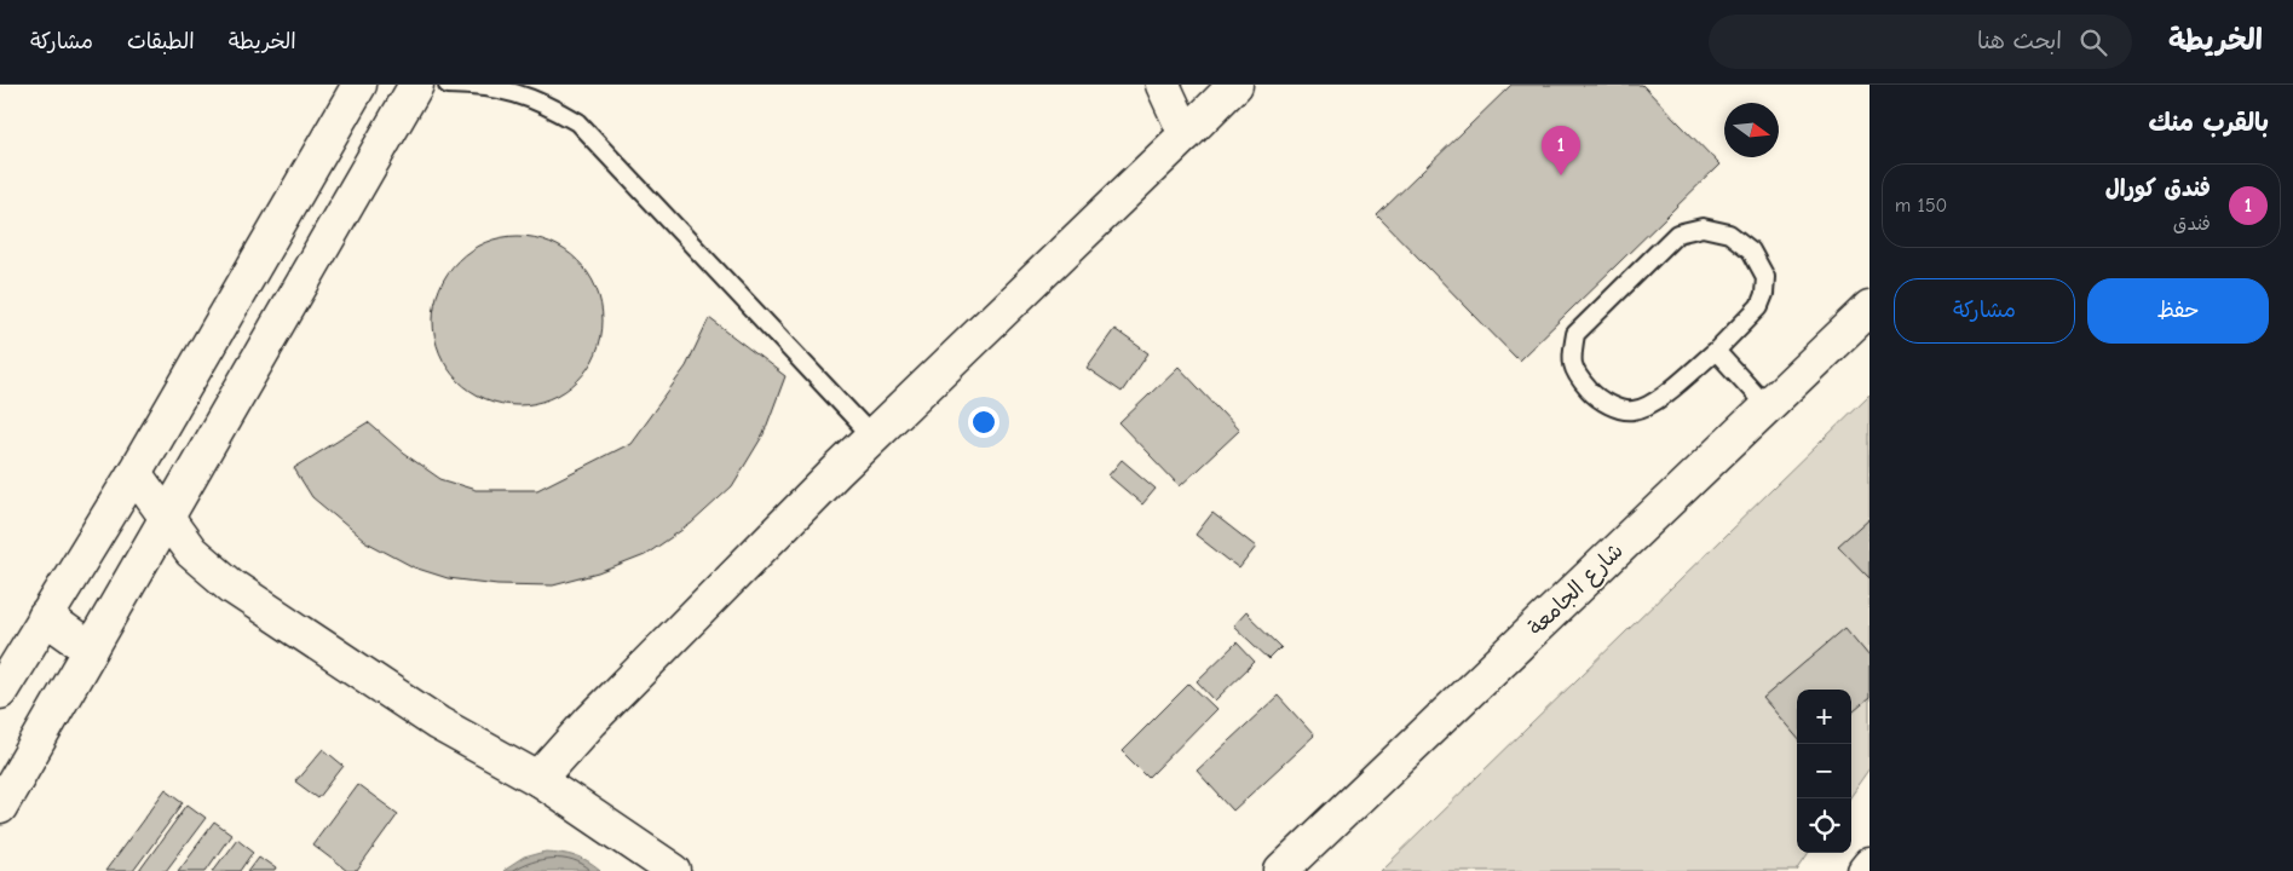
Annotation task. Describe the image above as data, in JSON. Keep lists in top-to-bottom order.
{
  "streets": {
    "street": ["شارع الجامعة"]
  },
  "north": "right",
  "page": {
    "header": "الخريطة",
    "search": "ابحث هنا",
    "nav": ["الخريطة", "الطبقات", "مشاركة"],
    "heading": "بالقرب منك",
    "pins": "1",
    "list": [
      {
        "mark": "1",
        "name": "فندق كورال",
        "note": "فندق",
        "value": "150 m"
      }
    ],
    "buttons": ["حفظ", "مشاركة"],
    "map_buttons": ["+", "−"]
  }
}
